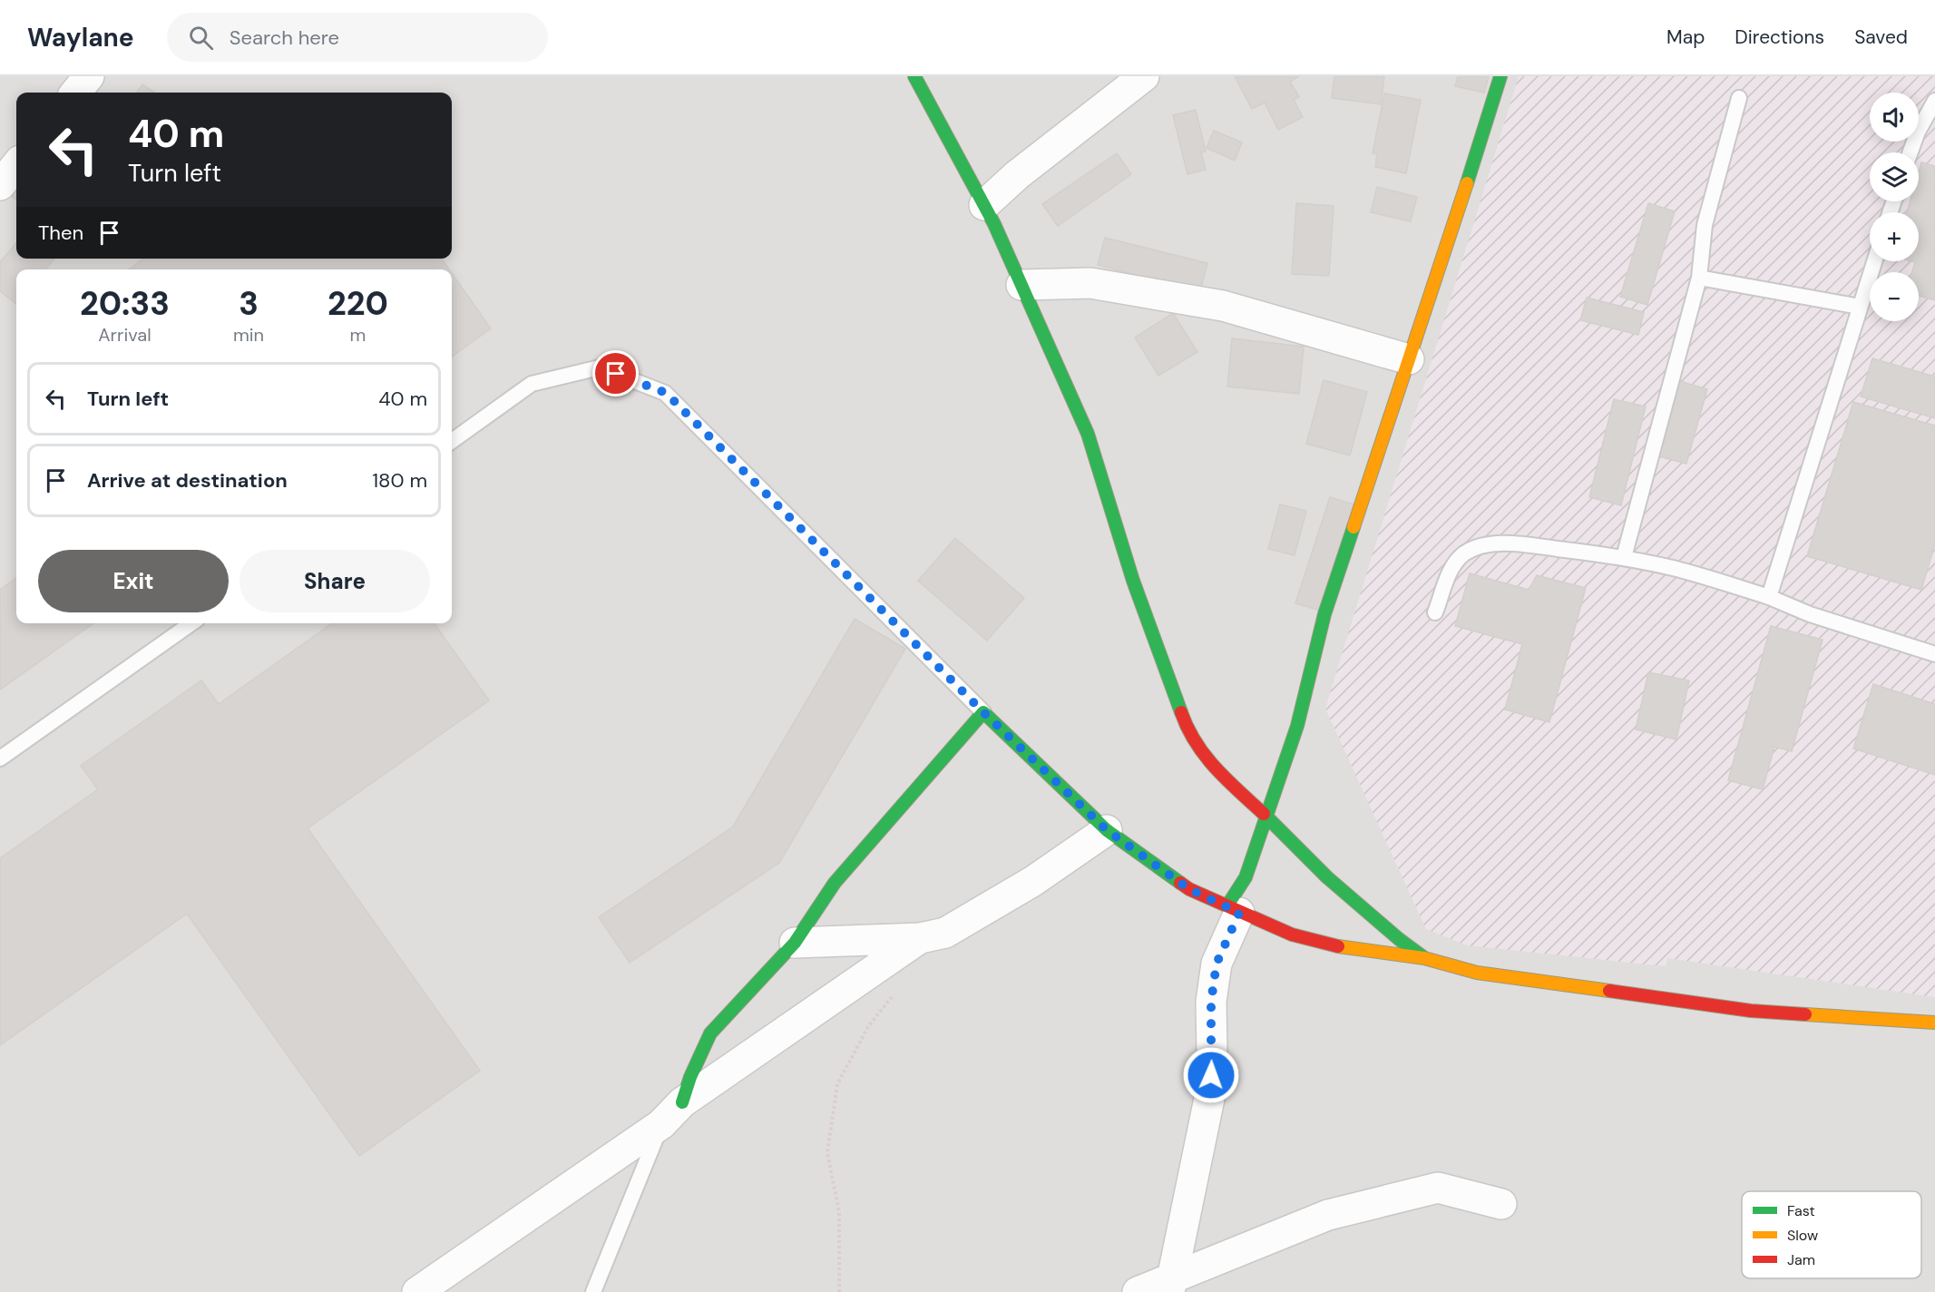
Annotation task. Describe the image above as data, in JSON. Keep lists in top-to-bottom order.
{
  "legend": ["Fast", "Slow", "Jam"],
  "page": {
    "header": "Waylane",
    "search": "Search here",
    "nav": ["Map", "Directions", "Saved"],
    "map_buttons": ["+", "−"],
    "turn": ["40 m", "Turn left"],
    "then": "Then",
    "eta": [
      "20:33",
      "Arrival",
      "3",
      "min",
      "220",
      "m"
    ],
    "list": [
      {
        "name": "Turn left",
        "value": "40 m"
      },
      {
        "name": "Arrive at destination",
        "value": "180 m"
      }
    ],
    "buttons": ["Exit", "Share"]
  }
}
